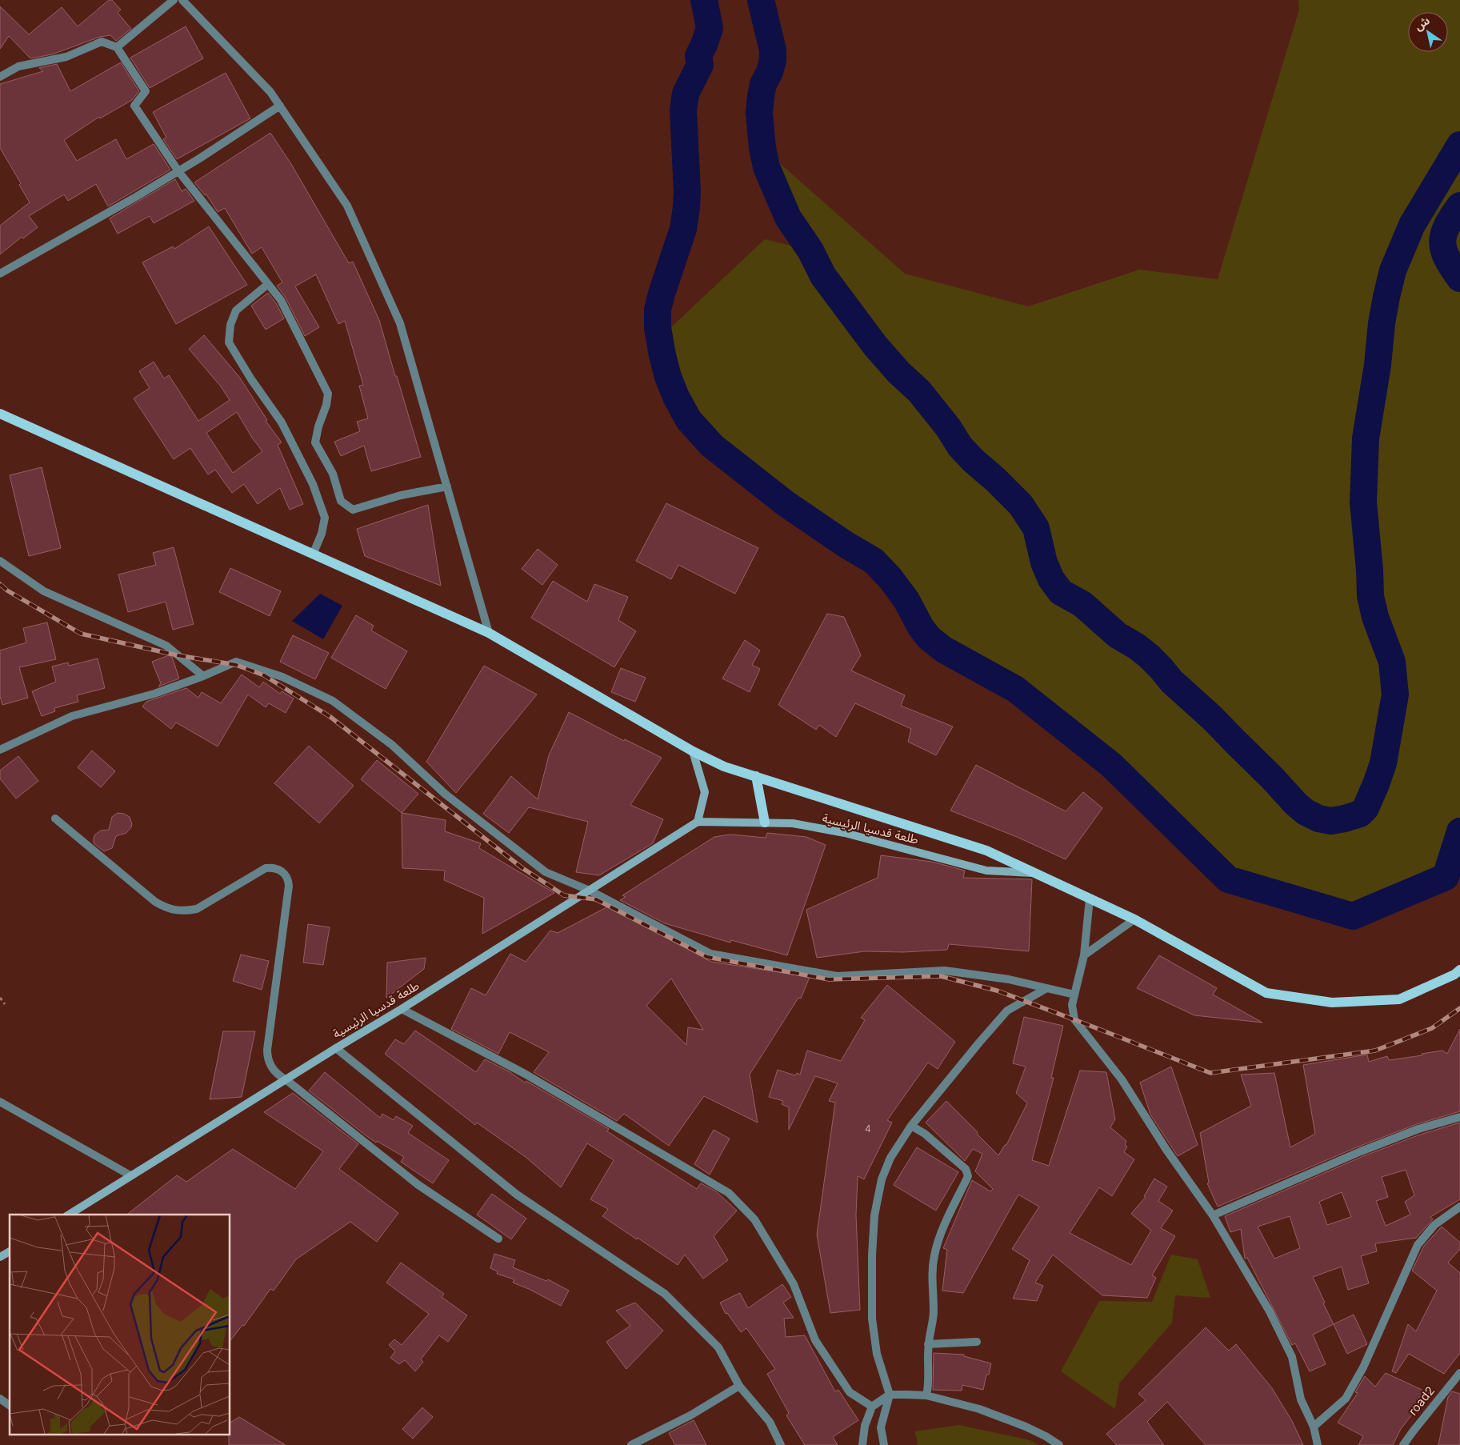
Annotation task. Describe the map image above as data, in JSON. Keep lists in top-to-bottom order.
{
  "streets": {
    "main road": ["طلعة قدسيا الرئيسية"],
    "street": ["road2"]
  },
  "house_numbers": ["4"],
  "north": "top left"
}
